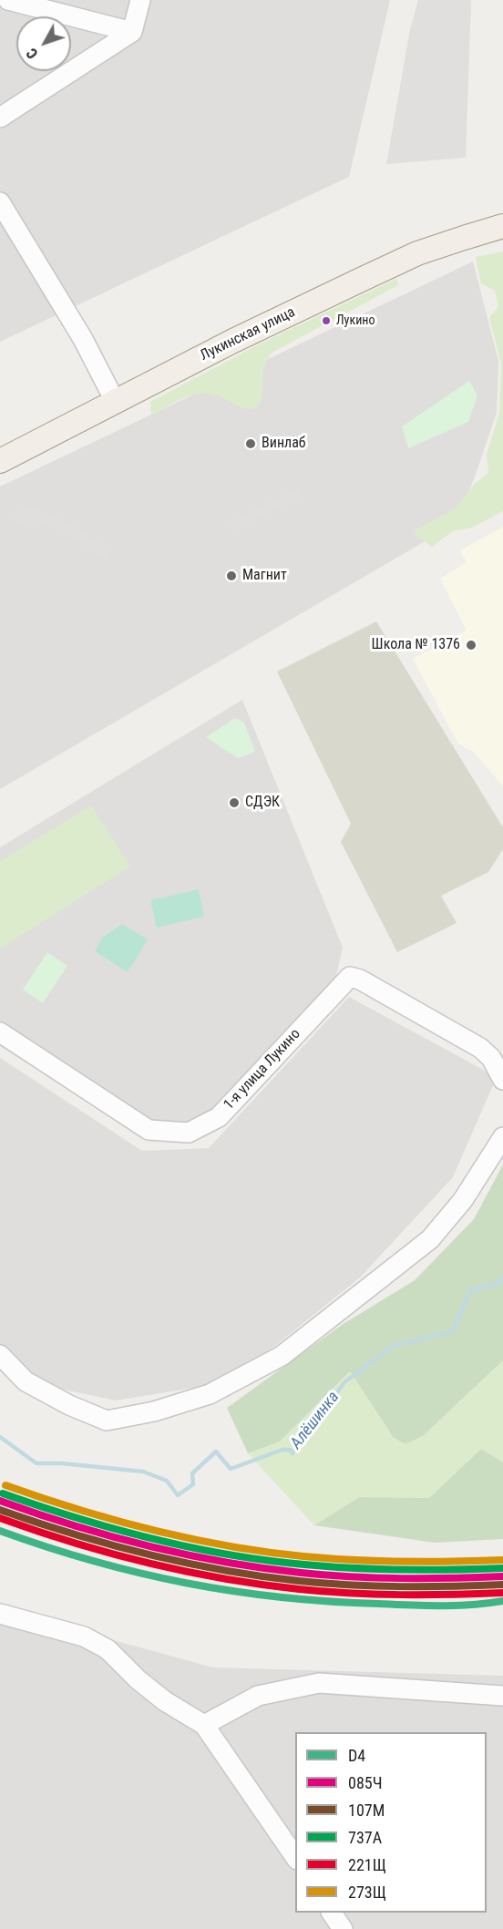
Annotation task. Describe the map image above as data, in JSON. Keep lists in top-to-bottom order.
{
  "streets": {
    "main road": ["Лукинская улица"],
    "street": ["1-я улица Лукино"]
  },
  "water": ["Алёшинка"],
  "places": [
    "Лукино",
    "Винлаб",
    "Магнит",
    "Школа № 1376",
    "СДЭК"
  ],
  "lines": [
    "transit line 273Щ",
    "transit line 737А",
    "transit line 085Ч",
    "transit line 107М",
    "transit line 221Щ",
    "transit line D4"
  ],
  "legend": [
    "D4",
    "085Ч",
    "107М",
    "737А",
    "221Щ",
    "273Щ"
  ],
  "north": "bottom left"
}
